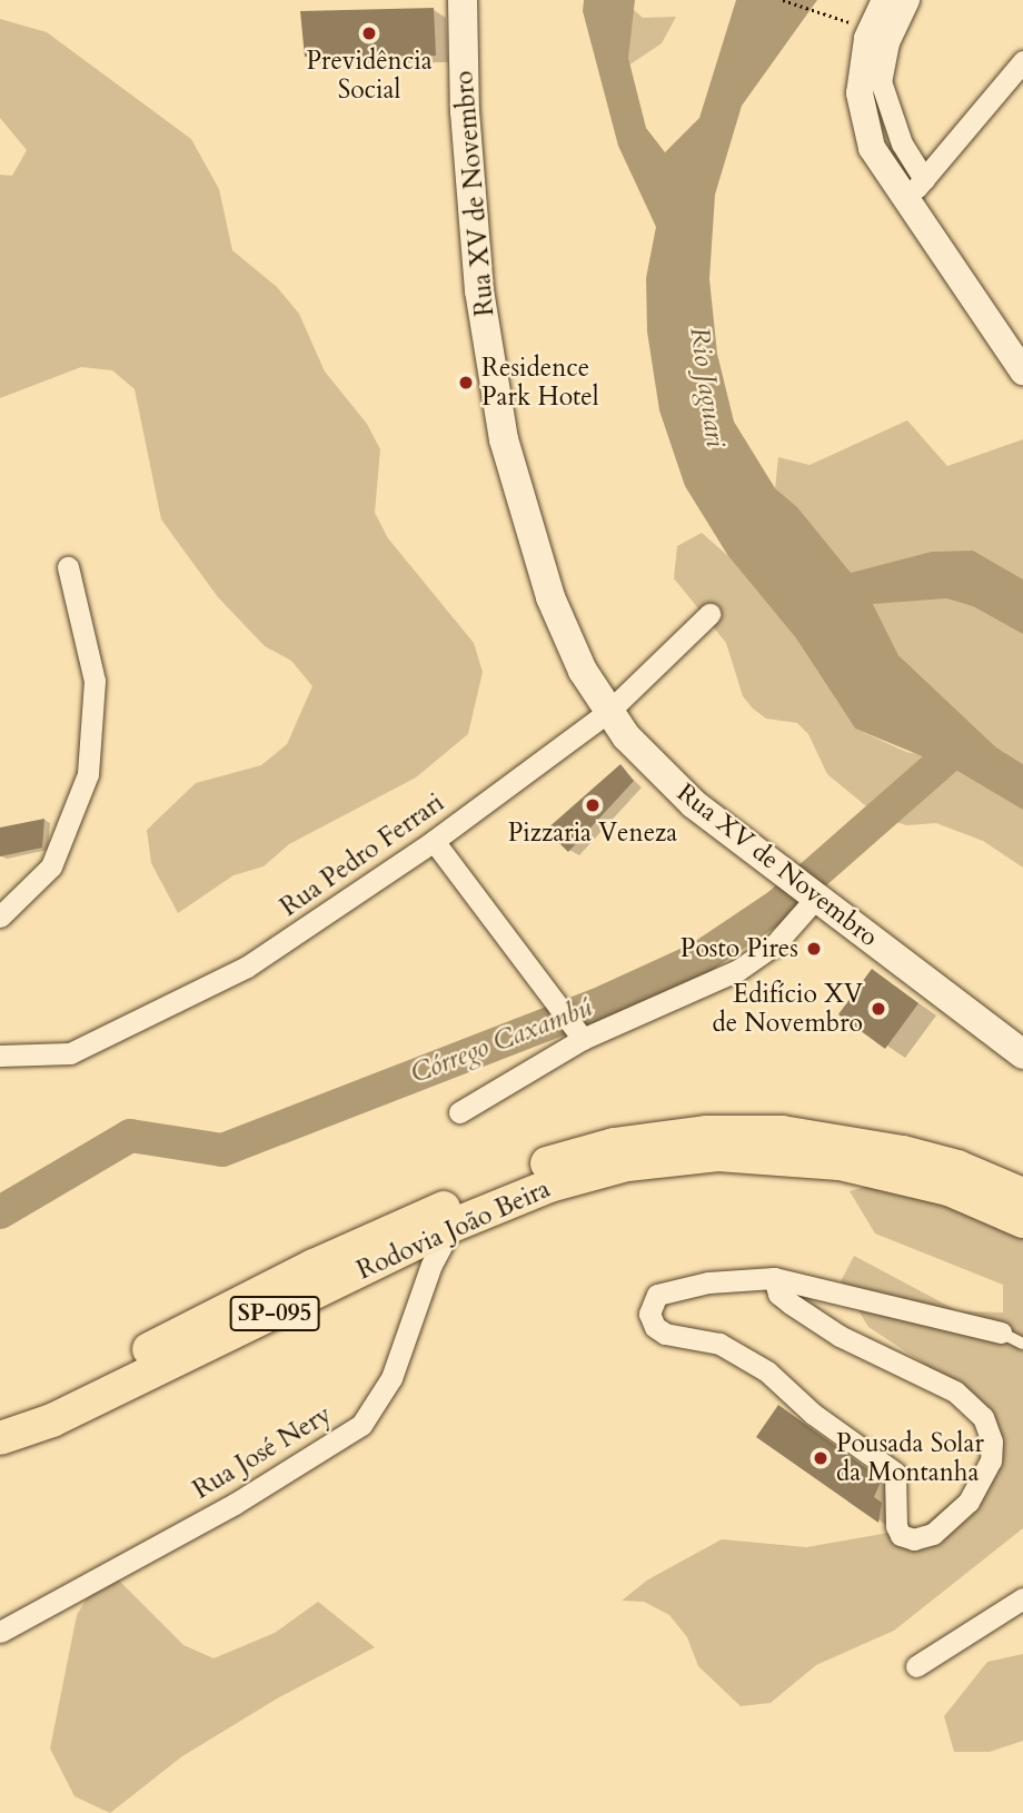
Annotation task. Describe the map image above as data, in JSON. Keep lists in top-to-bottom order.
{
  "streets": {
    "main road": ["Rua XV de Novembro", "Rodovia João Beira", "SP-095"],
    "street": ["Rua Pedro Ferrari", "Rua José Nery"]
  },
  "crossings": [
    ["Rua XV de Novembro", "Rua Pedro Ferrari"],
    ["Rodovia João Beira", "Rua José Nery"]
  ],
  "water": ["Rio Jaguari", "Córrego Caxambú"],
  "places": [
    "Previdência Social",
    "Residence Park Hotel",
    "Pizzaria Veneza",
    "Posto Pires",
    "Edifício XV de Novembro",
    "Pousada Solar da Montanha"
  ]
}
